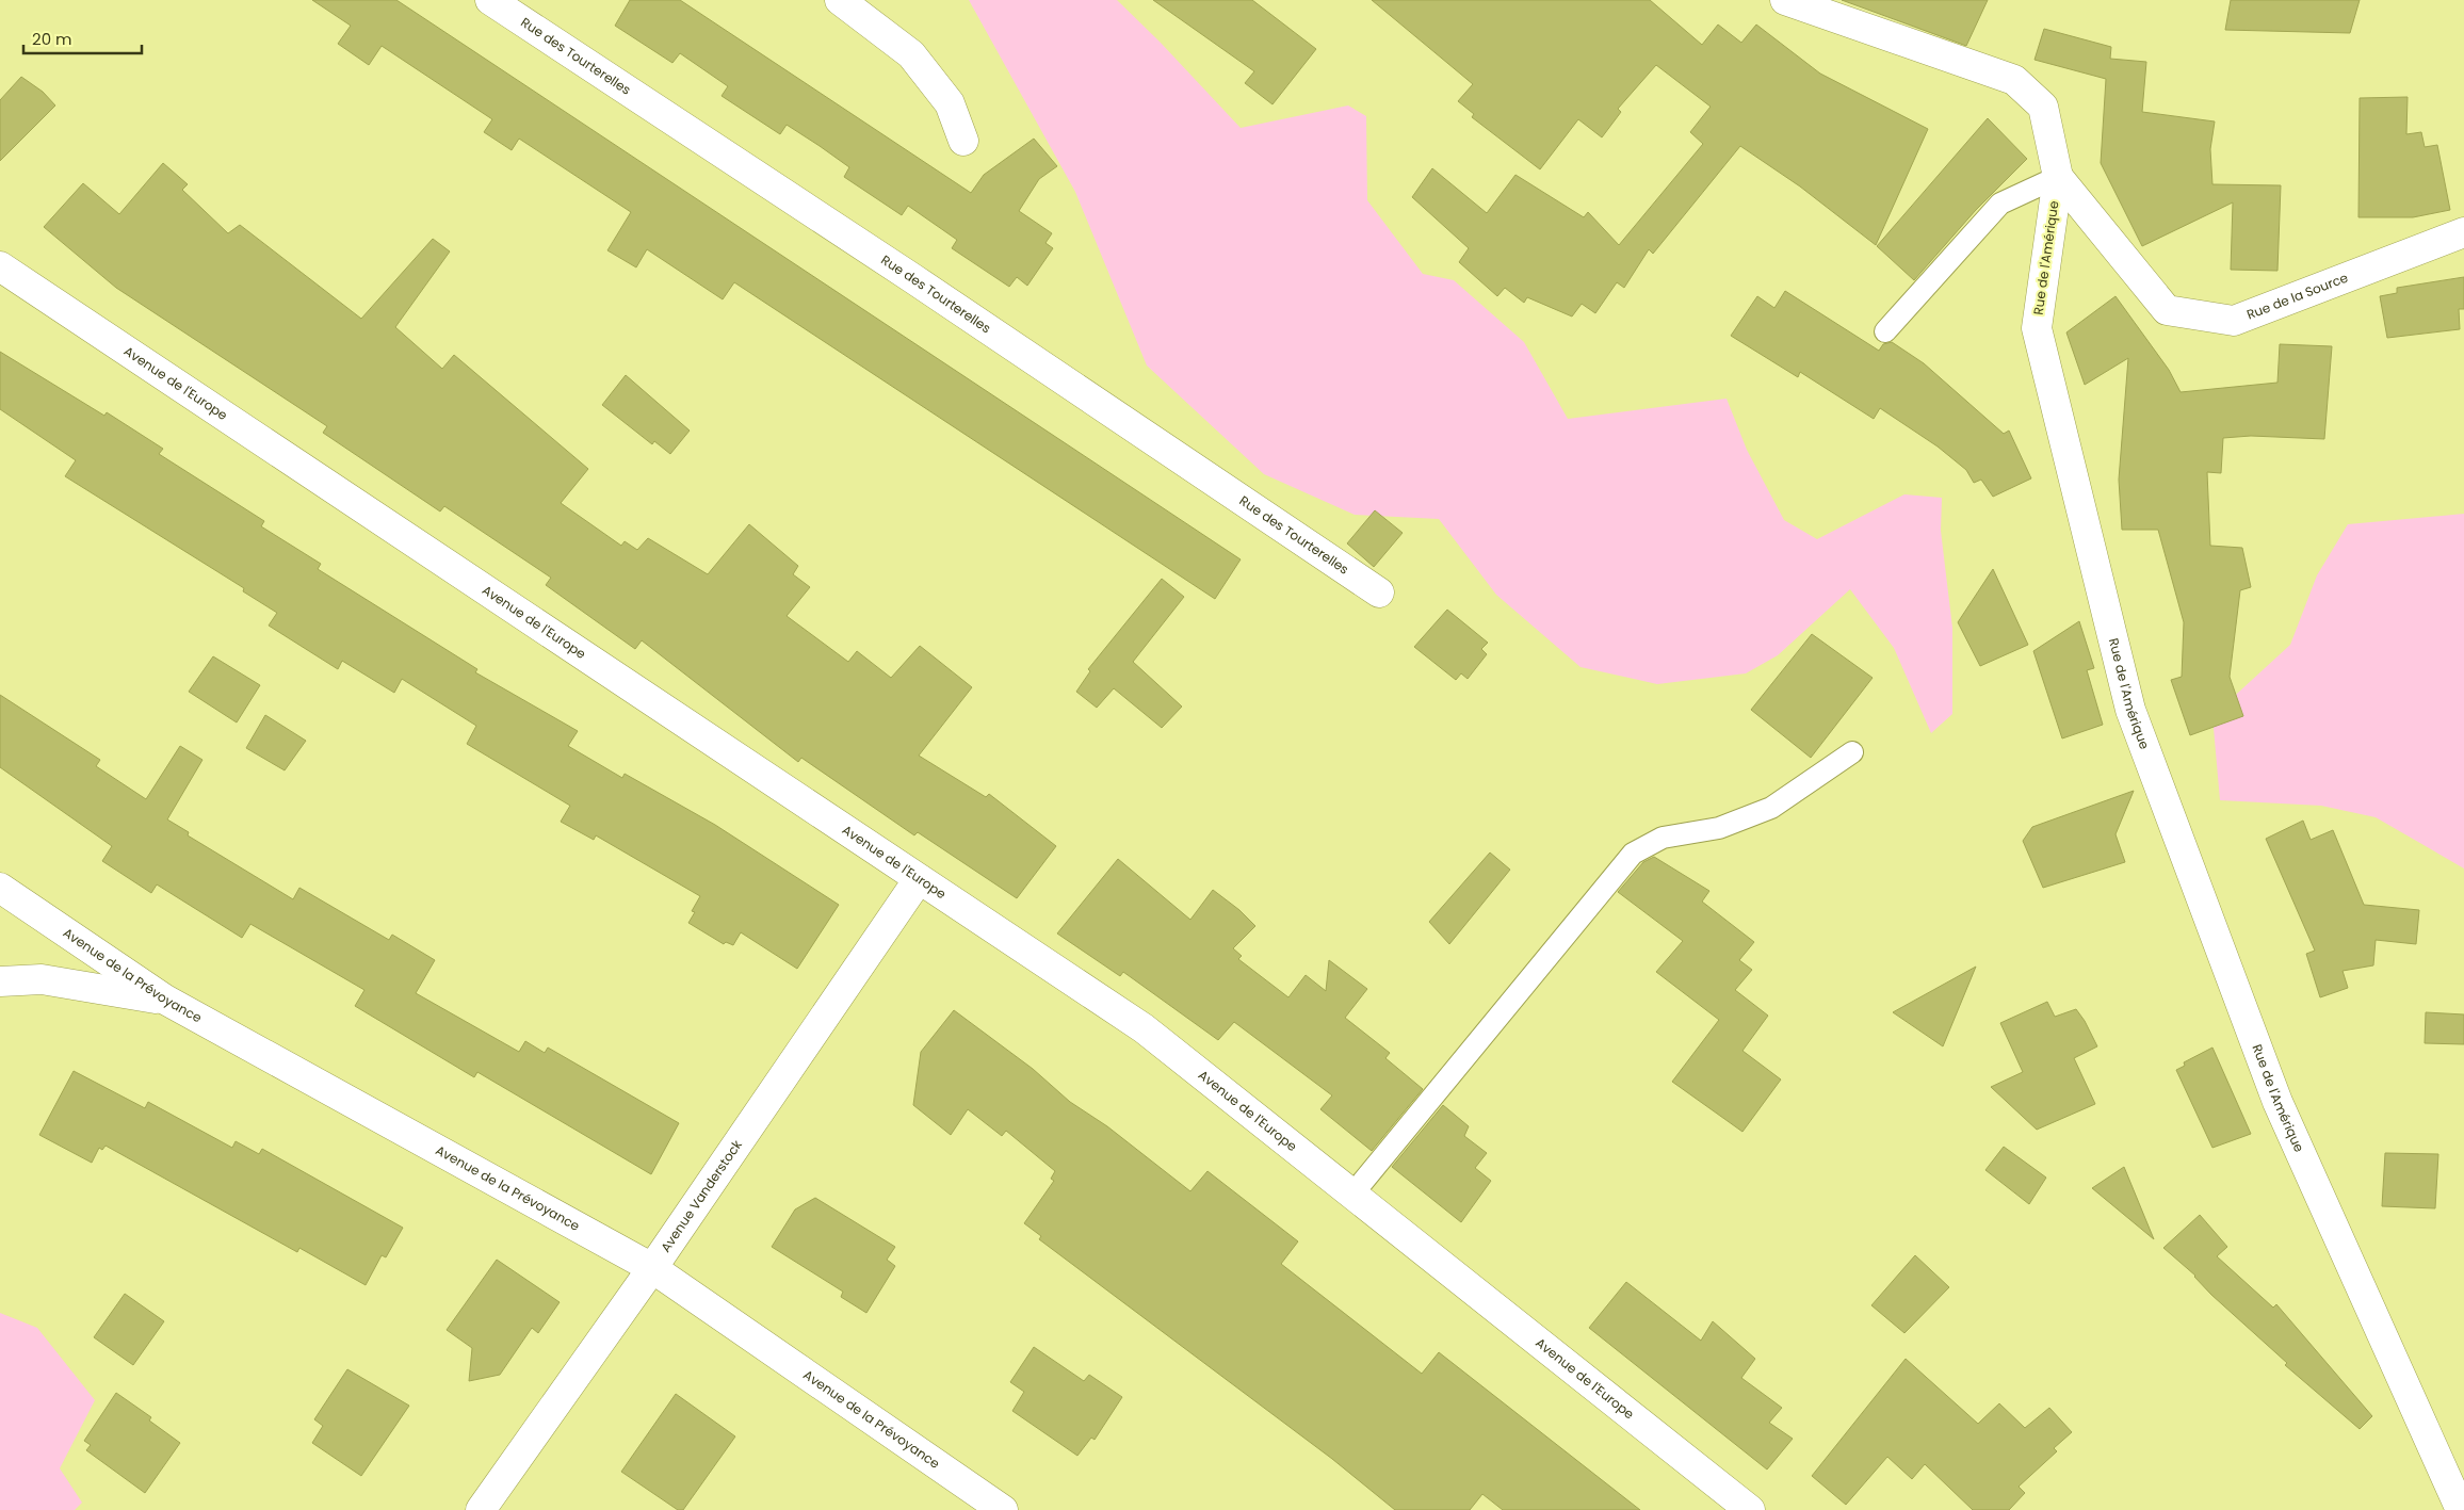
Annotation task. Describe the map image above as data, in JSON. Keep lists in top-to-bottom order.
{
  "streets": {
    "street": [
      "Rue des Tourterelles",
      "Rue de l'Amérique",
      "Rue de la Source",
      "Avenue de l'Europe",
      "Avenue de la Prévoyance",
      "Avenue Vanderstock"
    ]
  },
  "crossings": [
    ["Rue de l'Amérique", "Rue de la Source"],
    ["Avenue de l'Europe", "Avenue Vanderstock"],
    ["Avenue de la Prévoyance", "Avenue Vanderstock"]
  ],
  "scale_bar": "20 m"
}
